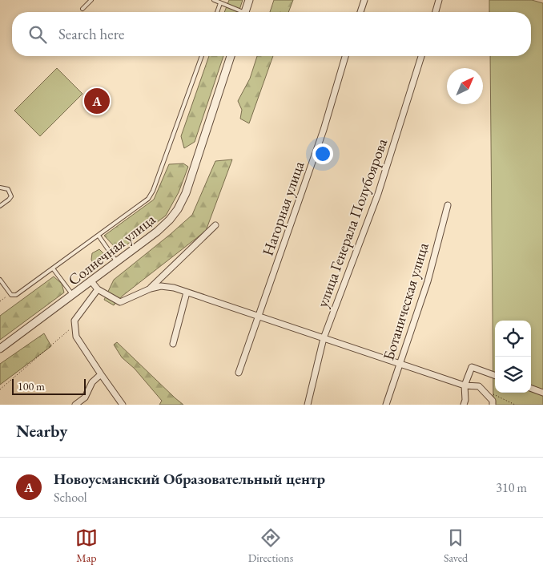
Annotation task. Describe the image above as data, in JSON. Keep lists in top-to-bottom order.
{
  "streets": {
    "street": [
      "Нагорная улица",
      "улица Генерала Полубоярова",
      "Солнечная улица",
      "Ботаническая улица"
    ]
  },
  "scale_bar": "100 m",
  "north": "top right",
  "page": {
    "search": "Search here",
    "pins": "A",
    "scale": "100 m",
    "heading": "Nearby",
    "list": [
      {
        "mark": "A",
        "name": "Новоусманский Образовательный центр",
        "note": "School",
        "value": "310 m"
      }
    ],
    "nav": ["Map", "Directions", "Saved"]
  }
}
